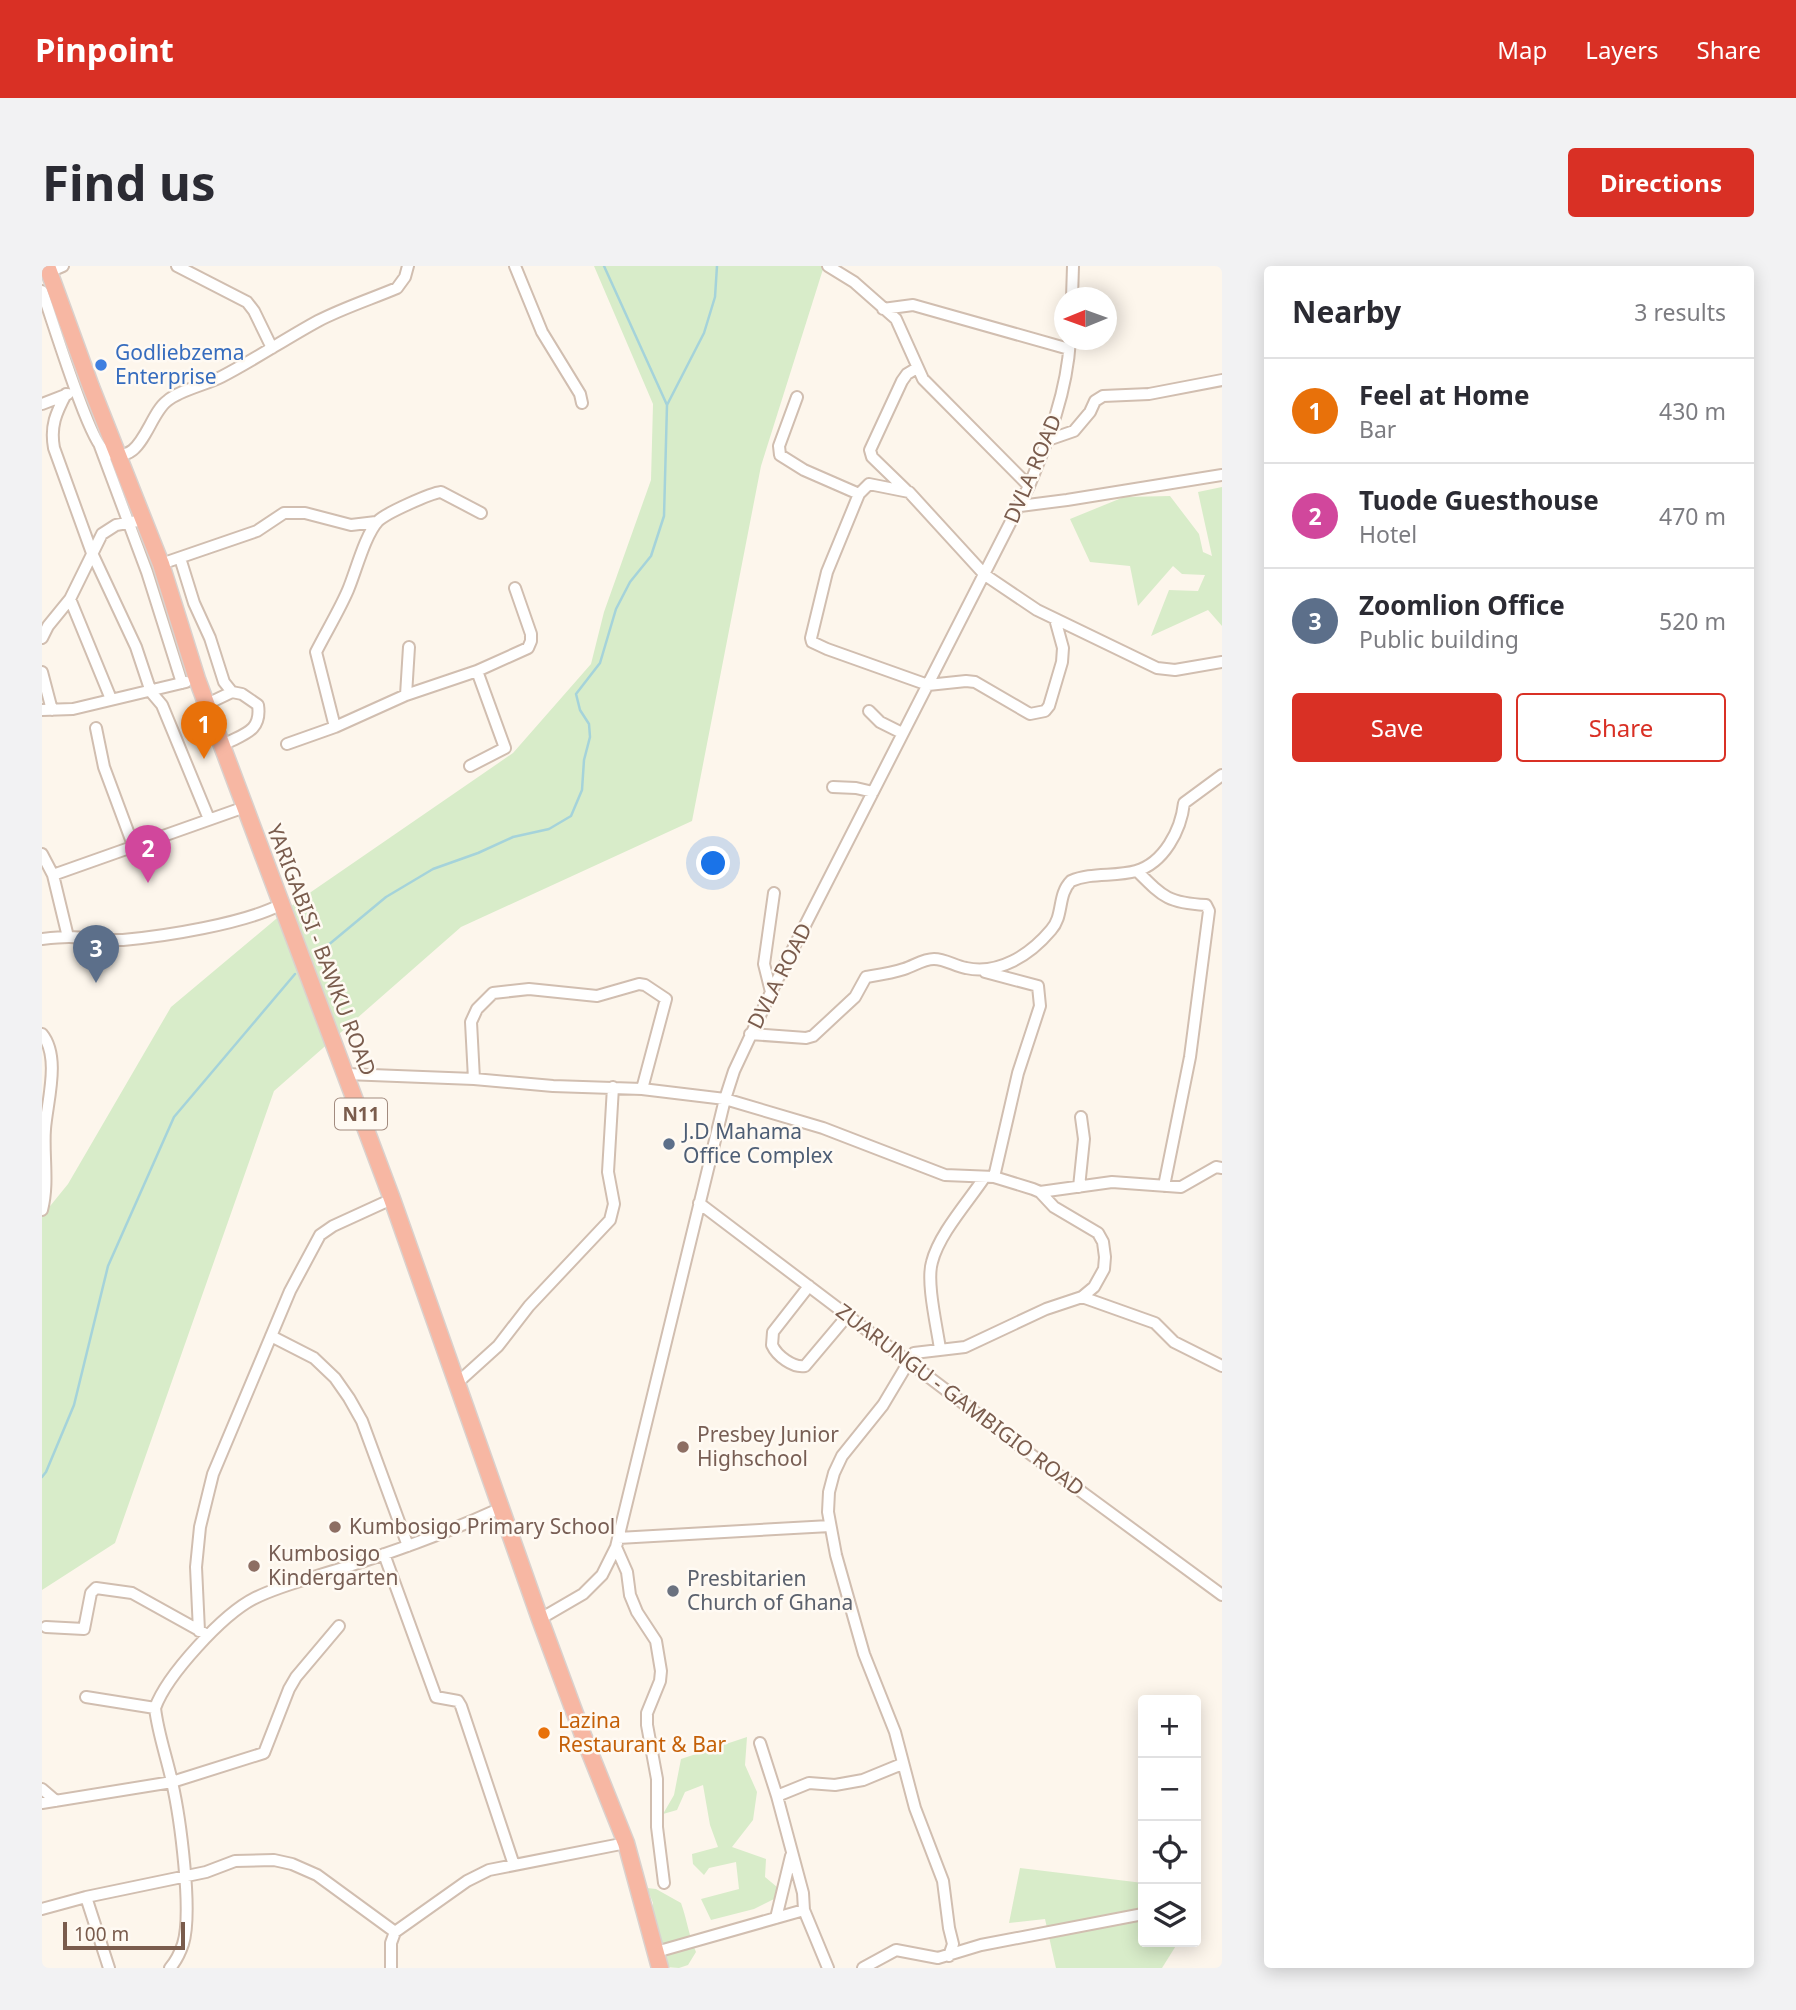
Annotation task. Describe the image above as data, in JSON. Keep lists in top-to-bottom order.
{
  "streets": {
    "highway": ["YARIGABISI - BAWKU ROAD", "N11"],
    "street": ["DVLA ROAD", "ZUARUNGU - GAMBIGIO ROAD"]
  },
  "crossings": [
    ["DVLA ROAD", "YARIGABISI - BAWKU ROAD"],
    ["DVLA ROAD", "ZUARUNGU - GAMBIGIO ROAD"]
  ],
  "places": [
    "Godliebzema Enterprise",
    "J.D Mahama Office Complex",
    "Presbey Junior Highschool",
    "Kumbosigo Primary School",
    "Kumbosigo Kindergarten",
    "Presbitarien Church of Ghana",
    "Lazina Restaurant & Bar"
  ],
  "scale_bar": "100 m",
  "north": "left",
  "page": {
    "header": "Pinpoint",
    "nav": ["Map", "Layers", "Share"],
    "buttons": [
      "Directions",
      ["Save", "Share"]
    ],
    "title": "Find us",
    "heading": ["Nearby", "3 results"],
    "list": [
      {
        "mark": "1",
        "name": "Feel at Home",
        "note": "Bar",
        "value": "430 m"
      },
      {
        "mark": "2",
        "name": "Tuode Guesthouse",
        "note": "Hotel",
        "value": "470 m"
      },
      {
        "mark": "3",
        "name": "Zoomlion Office",
        "note": "Public building",
        "value": "520 m"
      }
    ],
    "pins": ["1", "2", "3"],
    "map_buttons": ["+", "−"],
    "scale": "100 m"
  }
}
